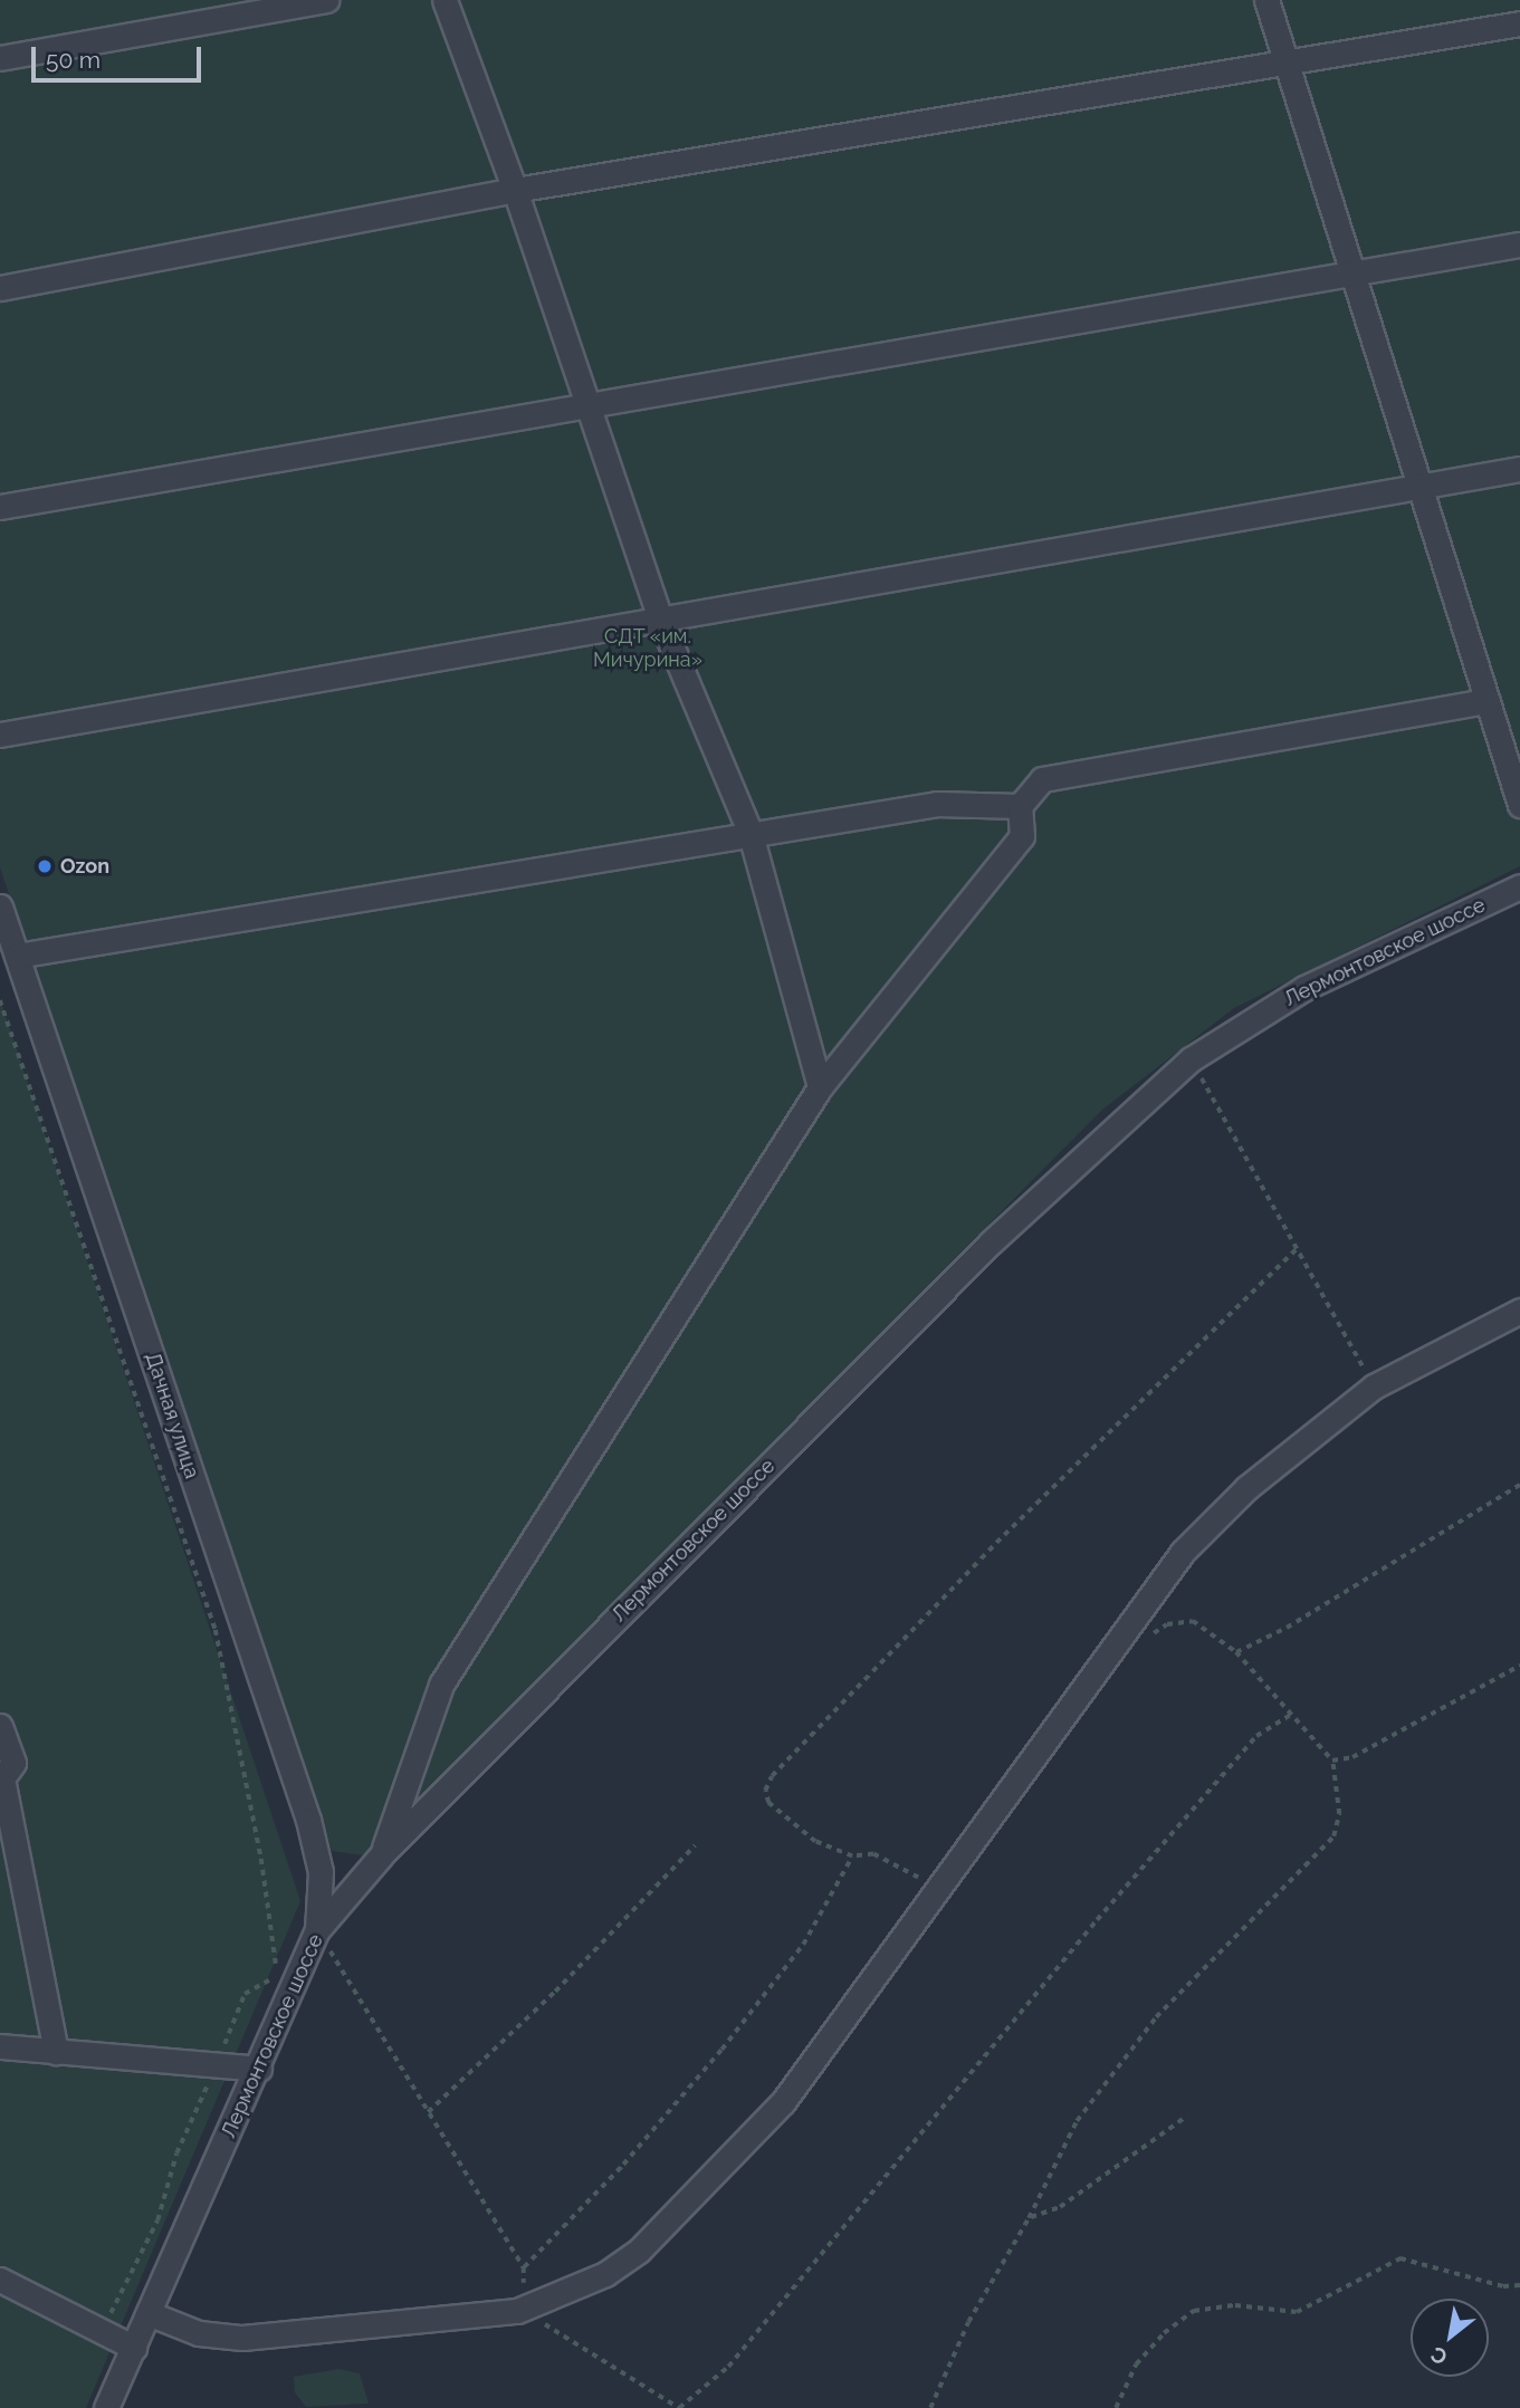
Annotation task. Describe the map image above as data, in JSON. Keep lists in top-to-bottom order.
{
  "streets": {
    "street": ["Лермонтовское шоссе", "Дачная улица"]
  },
  "crossings": [
    ["Лермонтовское шоссе", "Дачная улица"]
  ],
  "parks": ["СДТ «им. Мичурина»"],
  "places": ["Ozon"],
  "scale_bar": "50 m",
  "north": "bottom left"
}
